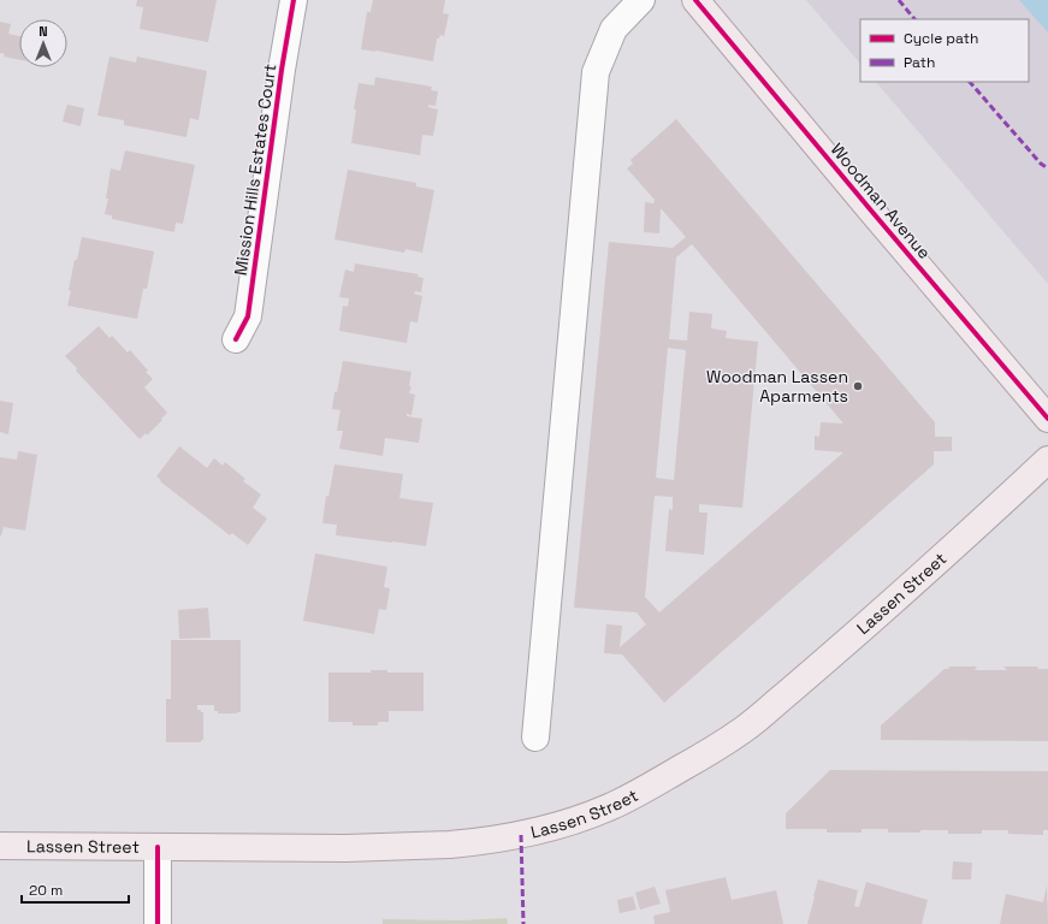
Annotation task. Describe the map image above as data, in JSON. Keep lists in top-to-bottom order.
{
  "streets": {
    "main road": ["Woodman Avenue", "Lassen Street"],
    "street": ["Mission Hills Estates Court"]
  },
  "places": ["Woodman Lassen Aparments"],
  "legend": ["Cycle path", "Path"],
  "scale_bar": "20 m",
  "north": "top"
}
